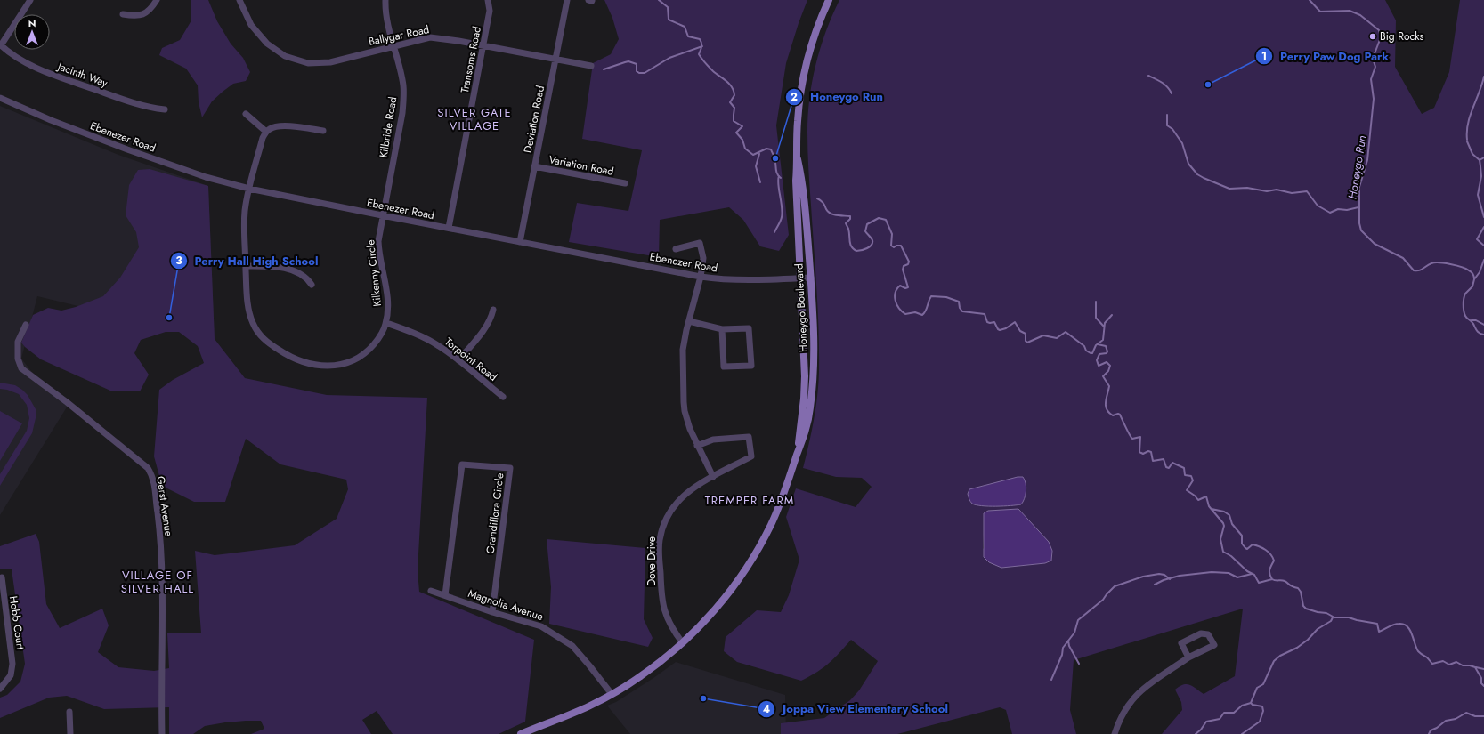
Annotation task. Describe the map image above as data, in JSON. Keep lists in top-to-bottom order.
{
  "streets": {
    "main road": ["Honeygo Boulevard"],
    "street": [
      "Ballygar Road",
      "Transoms Road",
      "Jacinth Way",
      "Deviation Road",
      "Kilbride Road",
      "Ebenezer Road",
      "Variation Road",
      "Kilkenny Circle",
      "Torpoint Road",
      "Gerst Avenue",
      "Grandiflora Circle",
      "Dove Drive",
      "Magnolia Avenue",
      "Hobb Court"
    ]
  },
  "crossings": [
    ["Ballygar Road", "Transoms Road"],
    ["Ballygar Road", "Deviation Road"],
    ["Ballygar Road", "Kilbride Road"],
    ["Transoms Road", "Ebenezer Road"],
    ["Deviation Road", "Ebenezer Road"],
    ["Deviation Road", "Variation Road"],
    ["Kilbride Road", "Ebenezer Road"],
    ["Kilbride Road", "Kilkenny Circle"],
    ["Ebenezer Road", "Kilkenny Circle"],
    ["Ebenezer Road", "Honeygo Boulevard"],
    ["Kilkenny Circle", "Torpoint Road"],
    ["Honeygo Boulevard", "Dove Drive"],
    ["Honeygo Boulevard", "Magnolia Avenue"],
    ["Grandiflora Circle", "Magnolia Avenue"]
  ],
  "districts": ["SILVER GATE VILLAGE", "TREMPER FARM", "VILLAGE OF SILVER HALL"],
  "water": ["Honeygo Run"],
  "places": [
    "Big Rocks",
    "Perry Paw Dog Park",
    "Honeygo Run",
    "Perry Hall High School",
    "Joppa View Elementary School"
  ],
  "north": "top"
}
